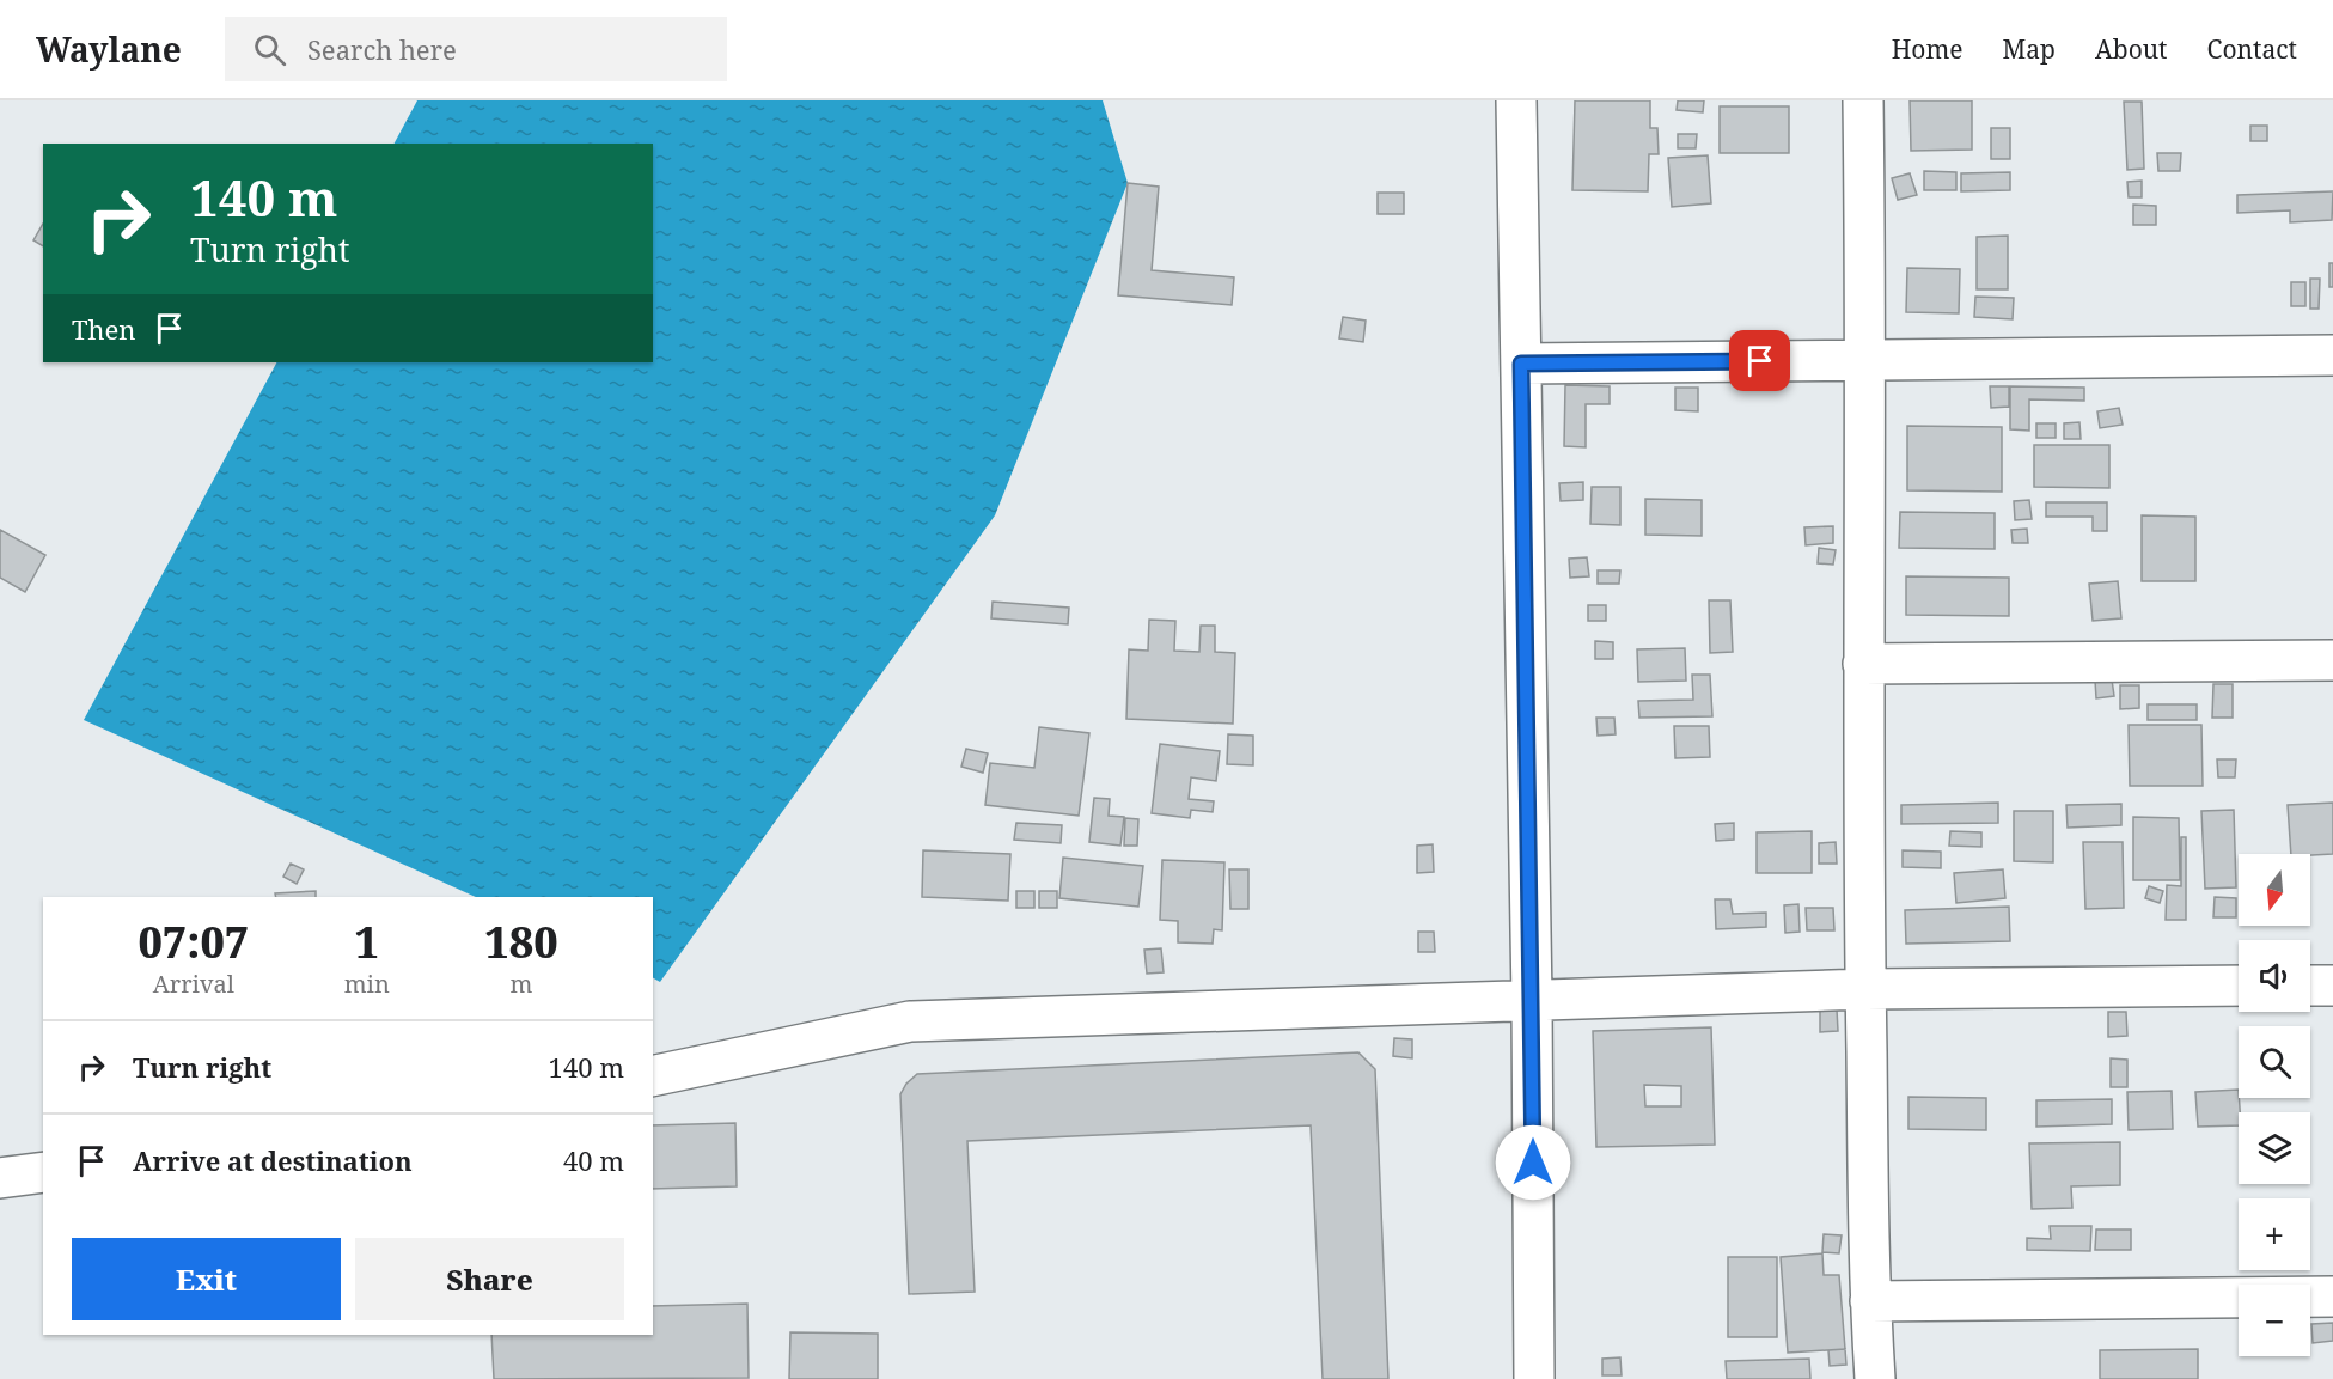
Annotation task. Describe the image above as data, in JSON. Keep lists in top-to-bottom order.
{
  "north": "bottom",
  "page": {
    "header": "Waylane",
    "search": "Search here",
    "nav": [
      "Home",
      "Map",
      "About",
      "Contact"
    ],
    "turn": ["140 m", "Turn right"],
    "then": "Then",
    "map_buttons": ["+", "−"],
    "eta": [
      "07:07",
      "Arrival",
      "1",
      "min",
      "180",
      "m"
    ],
    "list": [
      {
        "name": "Turn right",
        "value": "140 m"
      },
      {
        "name": "Arrive at destination",
        "value": "40 m"
      }
    ],
    "buttons": ["Exit", "Share"]
  }
}
